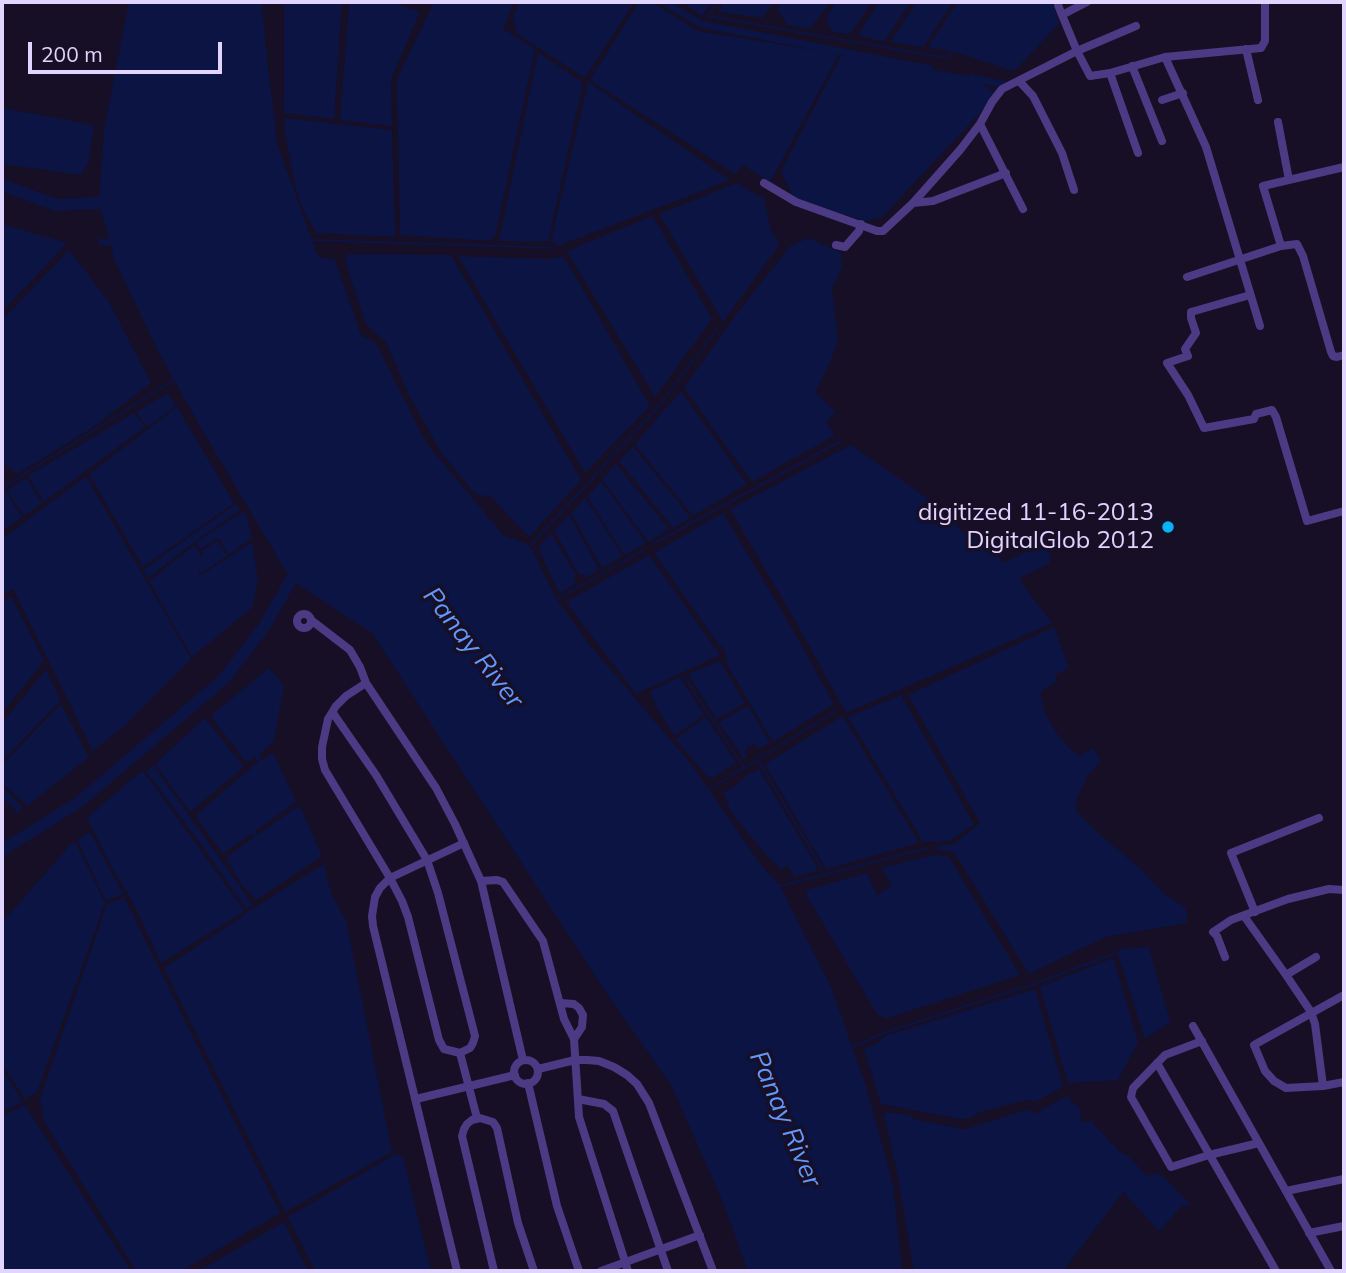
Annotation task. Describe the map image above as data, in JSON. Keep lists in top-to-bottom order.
{
  "water": ["Panay River"],
  "places": ["digitized 11-16-2013 DigitalGlob 2012"],
  "scale_bar": "200 m"
}
